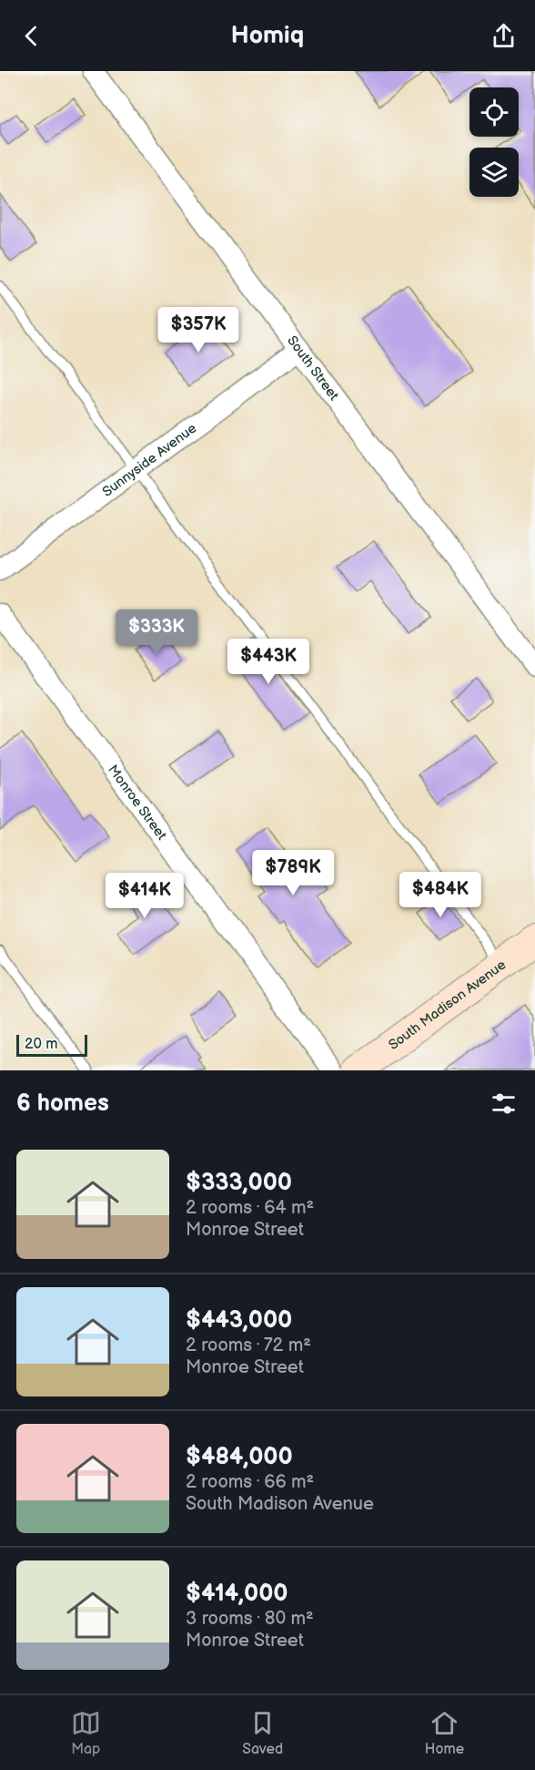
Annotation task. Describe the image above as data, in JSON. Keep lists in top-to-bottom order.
{
  "streets": {
    "main road": ["South Madison Avenue"],
    "street": ["South Street", "Sunnyside Avenue", "Monroe Street"]
  },
  "crossings": [
    ["South Street", "Sunnyside Avenue"]
  ],
  "scale_bar": "20 m",
  "page": {
    "header": "Homiq",
    "price": [
      "$357K",
      "$333K",
      "$443K",
      "$789K",
      "$484K",
      "$414K"
    ],
    "scale": "20 m",
    "heading": "6 homes",
    "list": [
      {
        "name": "$333,000",
        "note": "2 rooms · 64 m² · Monroe Street"
      },
      {
        "name": "$443,000",
        "note": "2 rooms · 72 m² · Monroe Street"
      },
      {
        "name": "$484,000",
        "note": "2 rooms · 66 m² · South Madison Avenue"
      },
      {
        "name": "$414,000",
        "note": "3 rooms · 80 m² · Monroe Street"
      }
    ],
    "tabs": ["Map", "Saved", "Home"]
  }
}
